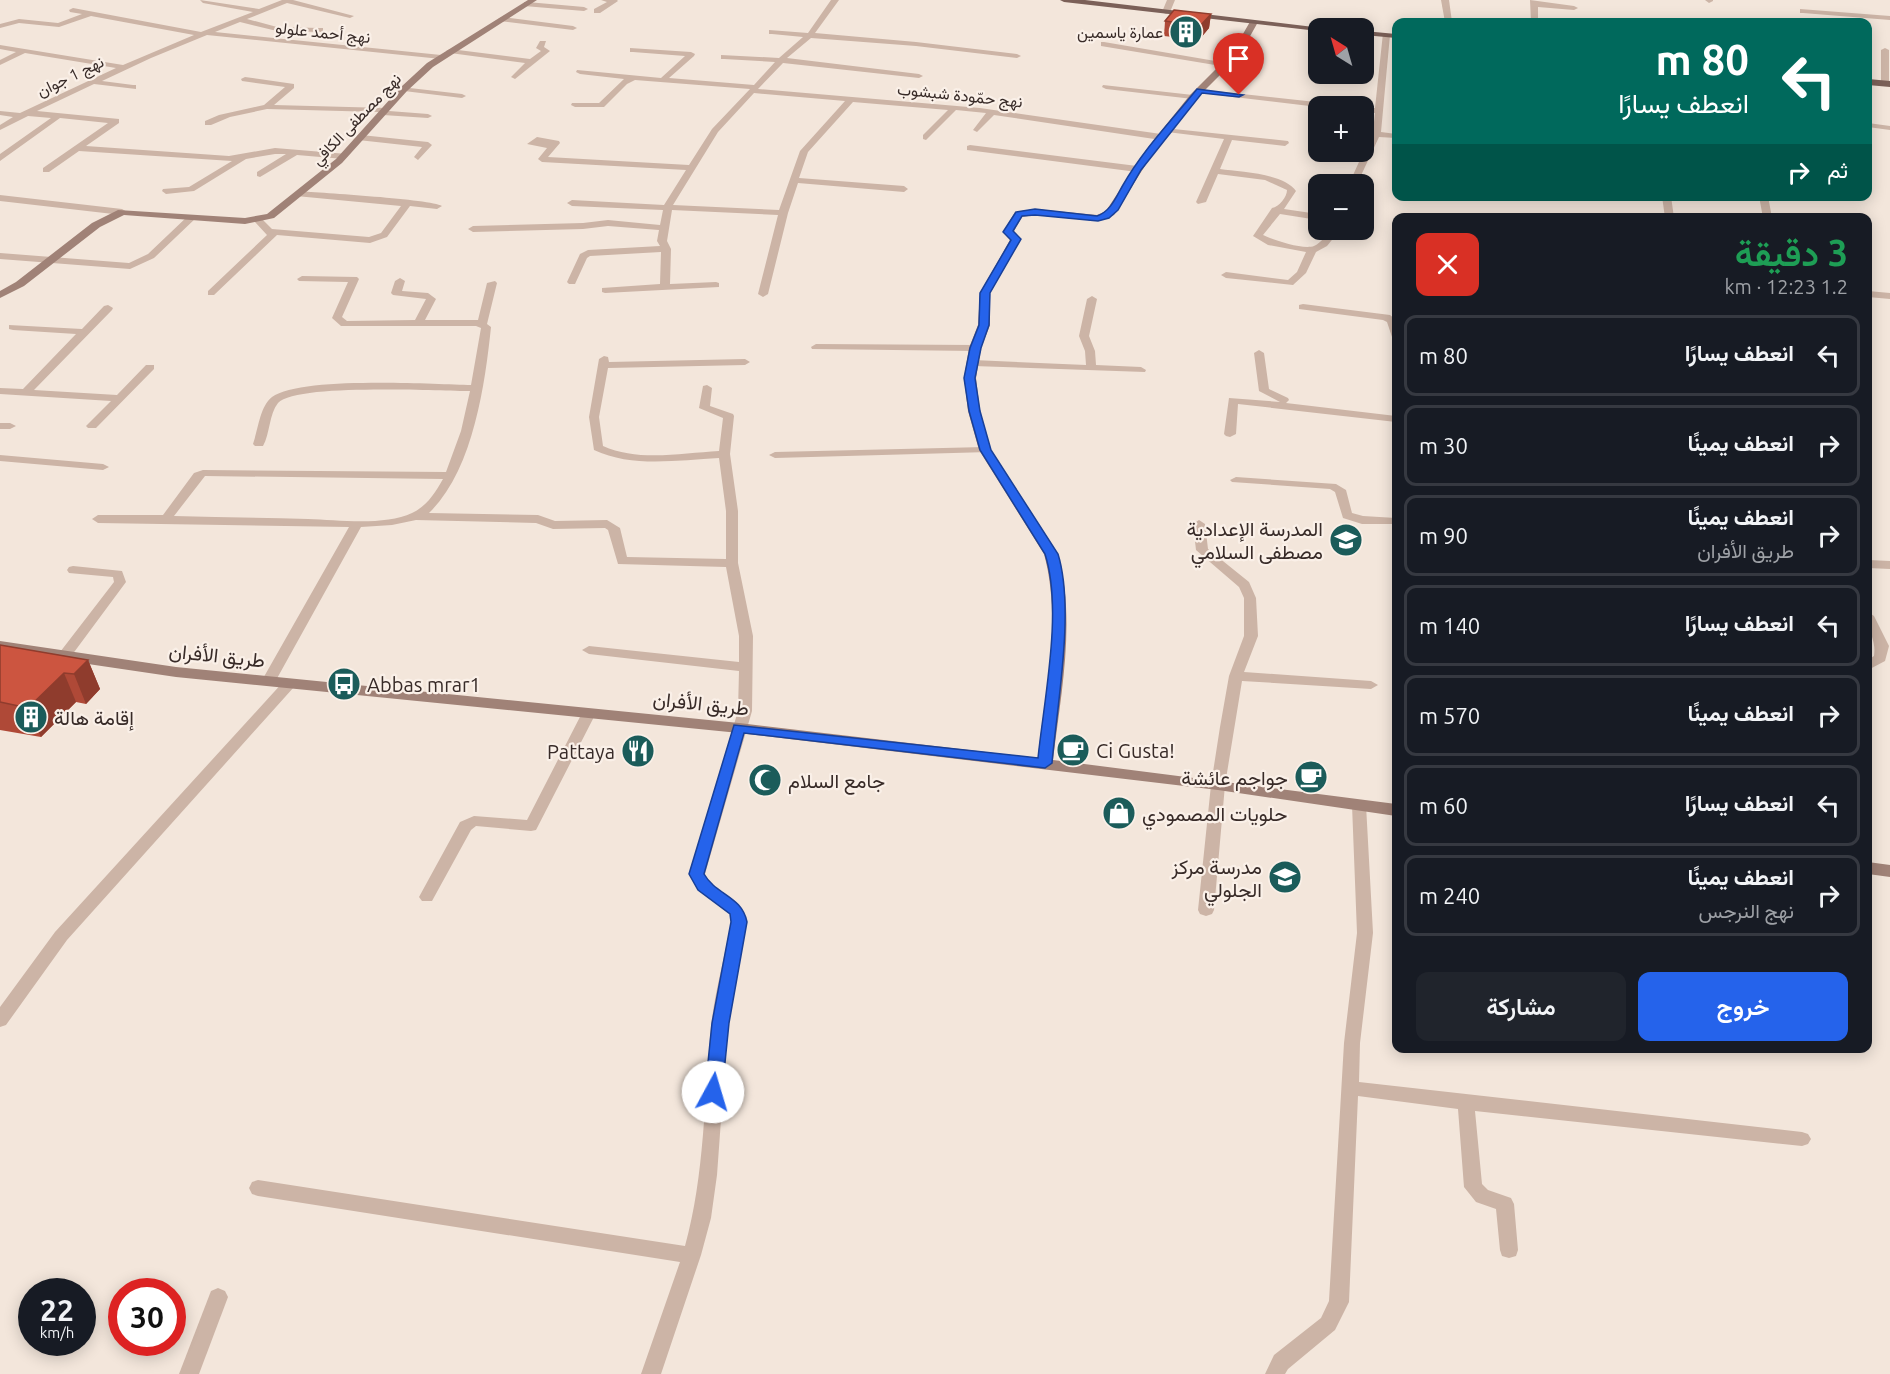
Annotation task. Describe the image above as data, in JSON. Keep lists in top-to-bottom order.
{
  "streets": {
    "street": [
      "نهج أحمد علولو",
      "نهج 1 جوان",
      "نهج حمّودة شبشوب",
      "نهج مصطفى الكافي",
      "طريق الأفران"
    ]
  },
  "crossings": [
    ["نهج أحمد علولو", "نهج 1 جوان"],
    ["نهج أحمد علولو", "نهج مصطفى الكافي"]
  ],
  "places": {
    "building": ["عمارة ياسمين", "إقامة هالة"],
    "school or university": ["المدرسة الإعدادية مصطفى السلامي", "مدرسة مركز الجلولي"],
    "bus stop": ["Abbas mrar1"],
    "cafe": ["Ci Gusta!", "جواجم عائشة"],
    "restaurant": ["Pattaya"],
    "mosque": ["جامع السلام"],
    "shop": ["حلويات المصمودي"]
  },
  "north": "top left",
  "page": {
    "map_buttons": ["+", "−"],
    "turn": ["80 m", "انعطف يسارًا"],
    "then": "ثم",
    "heading": ["3 دقيقة", "1.2 km · 12:23"],
    "list": [
      {
        "name": "انعطف يسارًا",
        "value": "80 m"
      },
      {
        "name": "انعطف يمينًا",
        "value": "30 m"
      },
      {
        "name": "انعطف يمينًا",
        "note": "طريق الأفران",
        "value": "90 m"
      },
      {
        "name": "انعطف يسارًا",
        "value": "140 m"
      },
      {
        "name": "انعطف يمينًا",
        "value": "570 m"
      },
      {
        "name": "انعطف يسارًا",
        "value": "60 m"
      },
      {
        "name": "انعطف يمينًا",
        "note": "نهج النرجس",
        "value": "240 m"
      }
    ],
    "buttons": ["خروج", "مشاركة"],
    "speed": "22 km/h",
    "limit": "30"
  }
}
